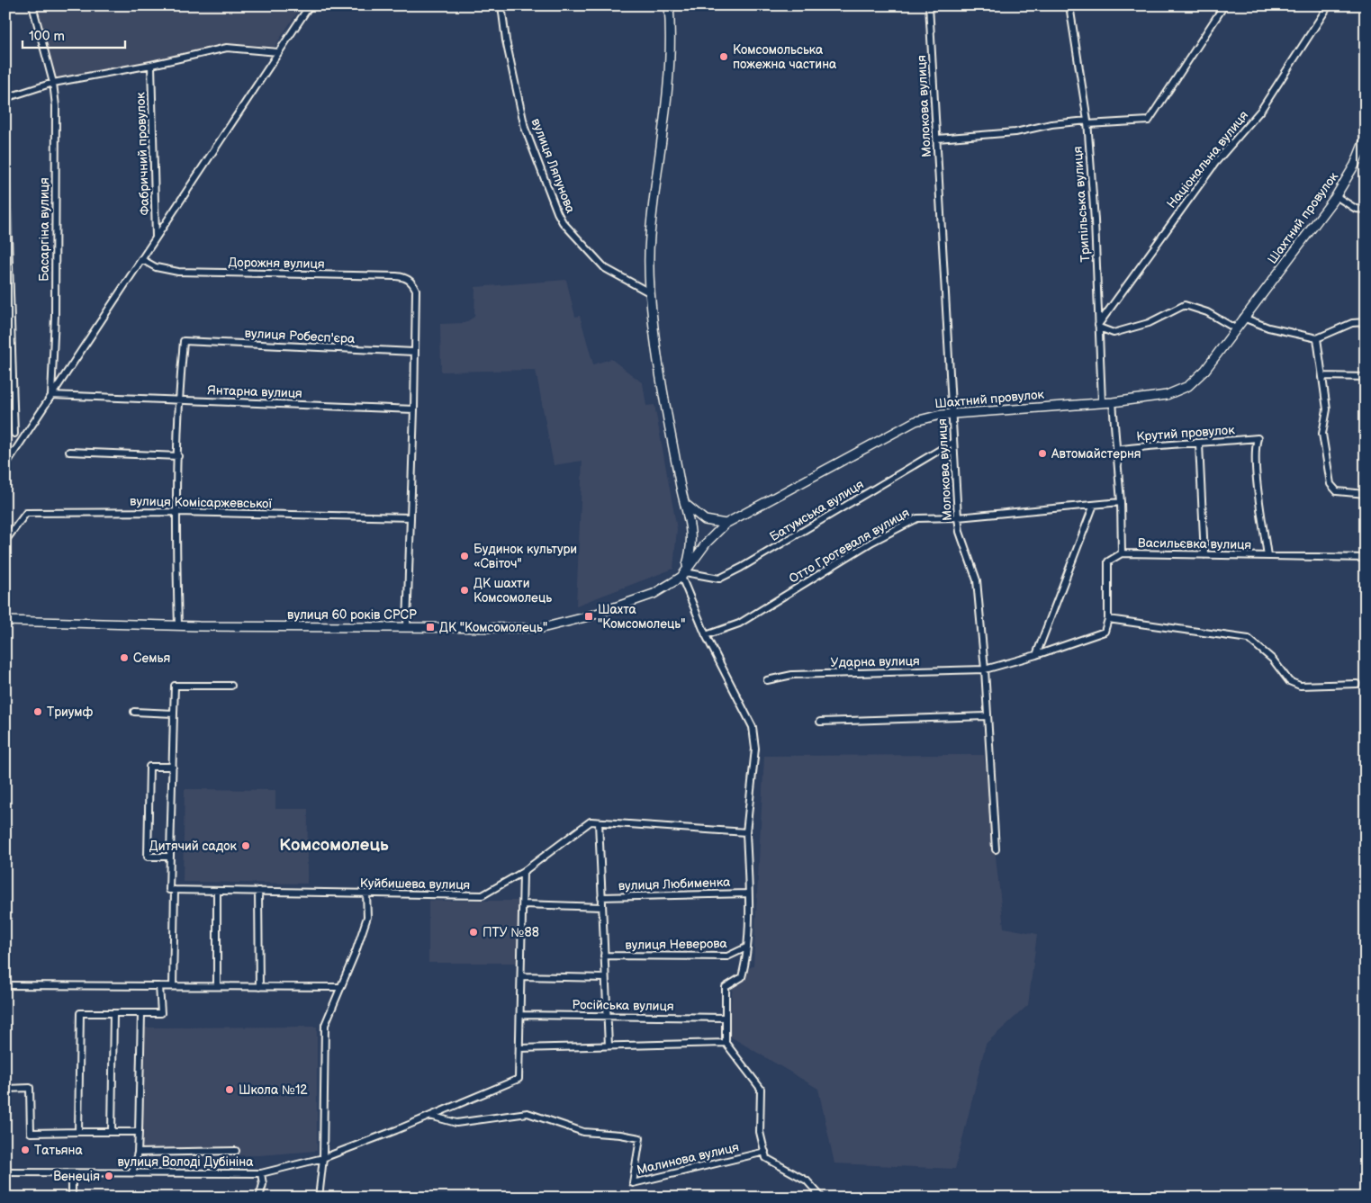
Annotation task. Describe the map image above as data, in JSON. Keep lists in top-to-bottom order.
{
  "streets": {
    "street": [
      "Молокова вулиця",
      "Фабричний провулок",
      "Національна вулиця",
      "вулиця Ляпунова",
      "Трипільська вулиця",
      "Шахтний провулок",
      "Басаргіна вулиця",
      "Дорожня вулиця",
      "вулиця Робесп'єра",
      "Янтарна вулиця",
      "Крутий провулок",
      "вулиця Комісаржевської",
      "Батумська вулиця",
      "Васильєвка вулиця",
      "Отто Гротеваля вулиця",
      "вулиця 60 років СРСР",
      "Ударна вулиця",
      "Куйбишева вулиця",
      "вулиця Любименка",
      "вулиця Неверова",
      "Російська вулиця",
      "Малинова вулиця",
      "вулиця Володі Дубініна"
    ]
  },
  "crossings": [
    ["Молокова вулиця", "Шахтний провулок"],
    ["Молокова вулиця", "Батумська вулиця"],
    ["Молокова вулиця", "Отто Гротеваля вулиця"],
    ["Молокова вулиця", "Ударна вулиця"],
    ["Національна вулиця", "Трипільська вулиця"],
    ["Трипільська вулиця", "Шахтний провулок"],
    ["Шахтний провулок", "Батумська вулиця"],
    ["Шахтний провулок", "Васильєвка вулиця"],
    ["Шахтний провулок", "вулиця 60 років СРСР"],
    ["Басаргіна вулиця", "Янтарна вулиця"],
    ["Дорожня вулиця", "вулиця Робесп'єра"],
    ["вулиця Робесп'єра", "Янтарна вулиця"],
    ["Крутий провулок", "Васильєвка вулиця"],
    ["Батумська вулиця", "вулиця 60 років СРСР"],
    ["Васильєвка вулиця", "Отто Гротеваля вулиця"]
  ],
  "districts": ["Комсомолець"],
  "places": {
    "other": [
      "Комсомольська пожежна частина",
      "Автомайстерня",
      "Будинок культури «Світоч\"",
      "ДК шахти Комсомолець",
      "Семья",
      "Триумф",
      "Дитячий садок",
      "ПТУ №88",
      "Школа №12",
      "Татьяна",
      "Венеція"
    ],
    "transit": ["Шахта \"Комсомолець\"", "ДК \"Комсомолець\""]
  },
  "scale_bar": "100 m"
}
